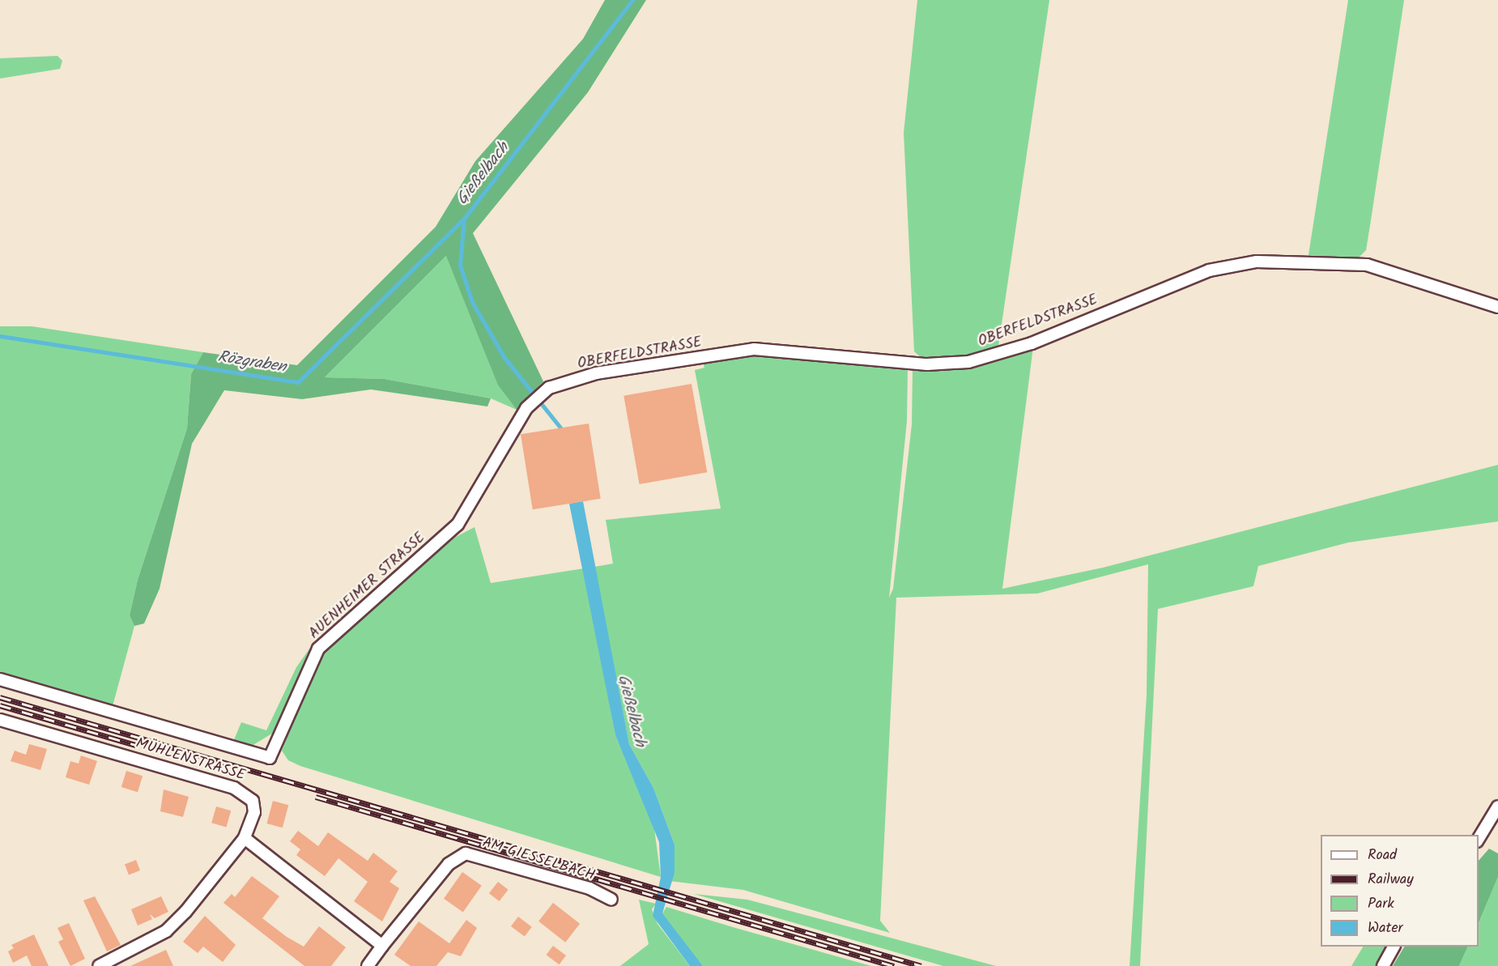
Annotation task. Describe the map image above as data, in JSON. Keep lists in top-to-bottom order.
{
  "streets": {
    "street": [
      "OBERFELDSTRASSE",
      "AUENHEIMER STRASSE",
      "MÜHLENSTRASSE",
      "AM GIESSELBACH"
    ]
  },
  "crossings": [
    ["OBERFELDSTRASSE", "AUENHEIMER STRASSE"]
  ],
  "water": ["Gießelbach", "Rözgraben"],
  "legend": [
    "Road",
    "Railway",
    "Park",
    "Water"
  ]
}
